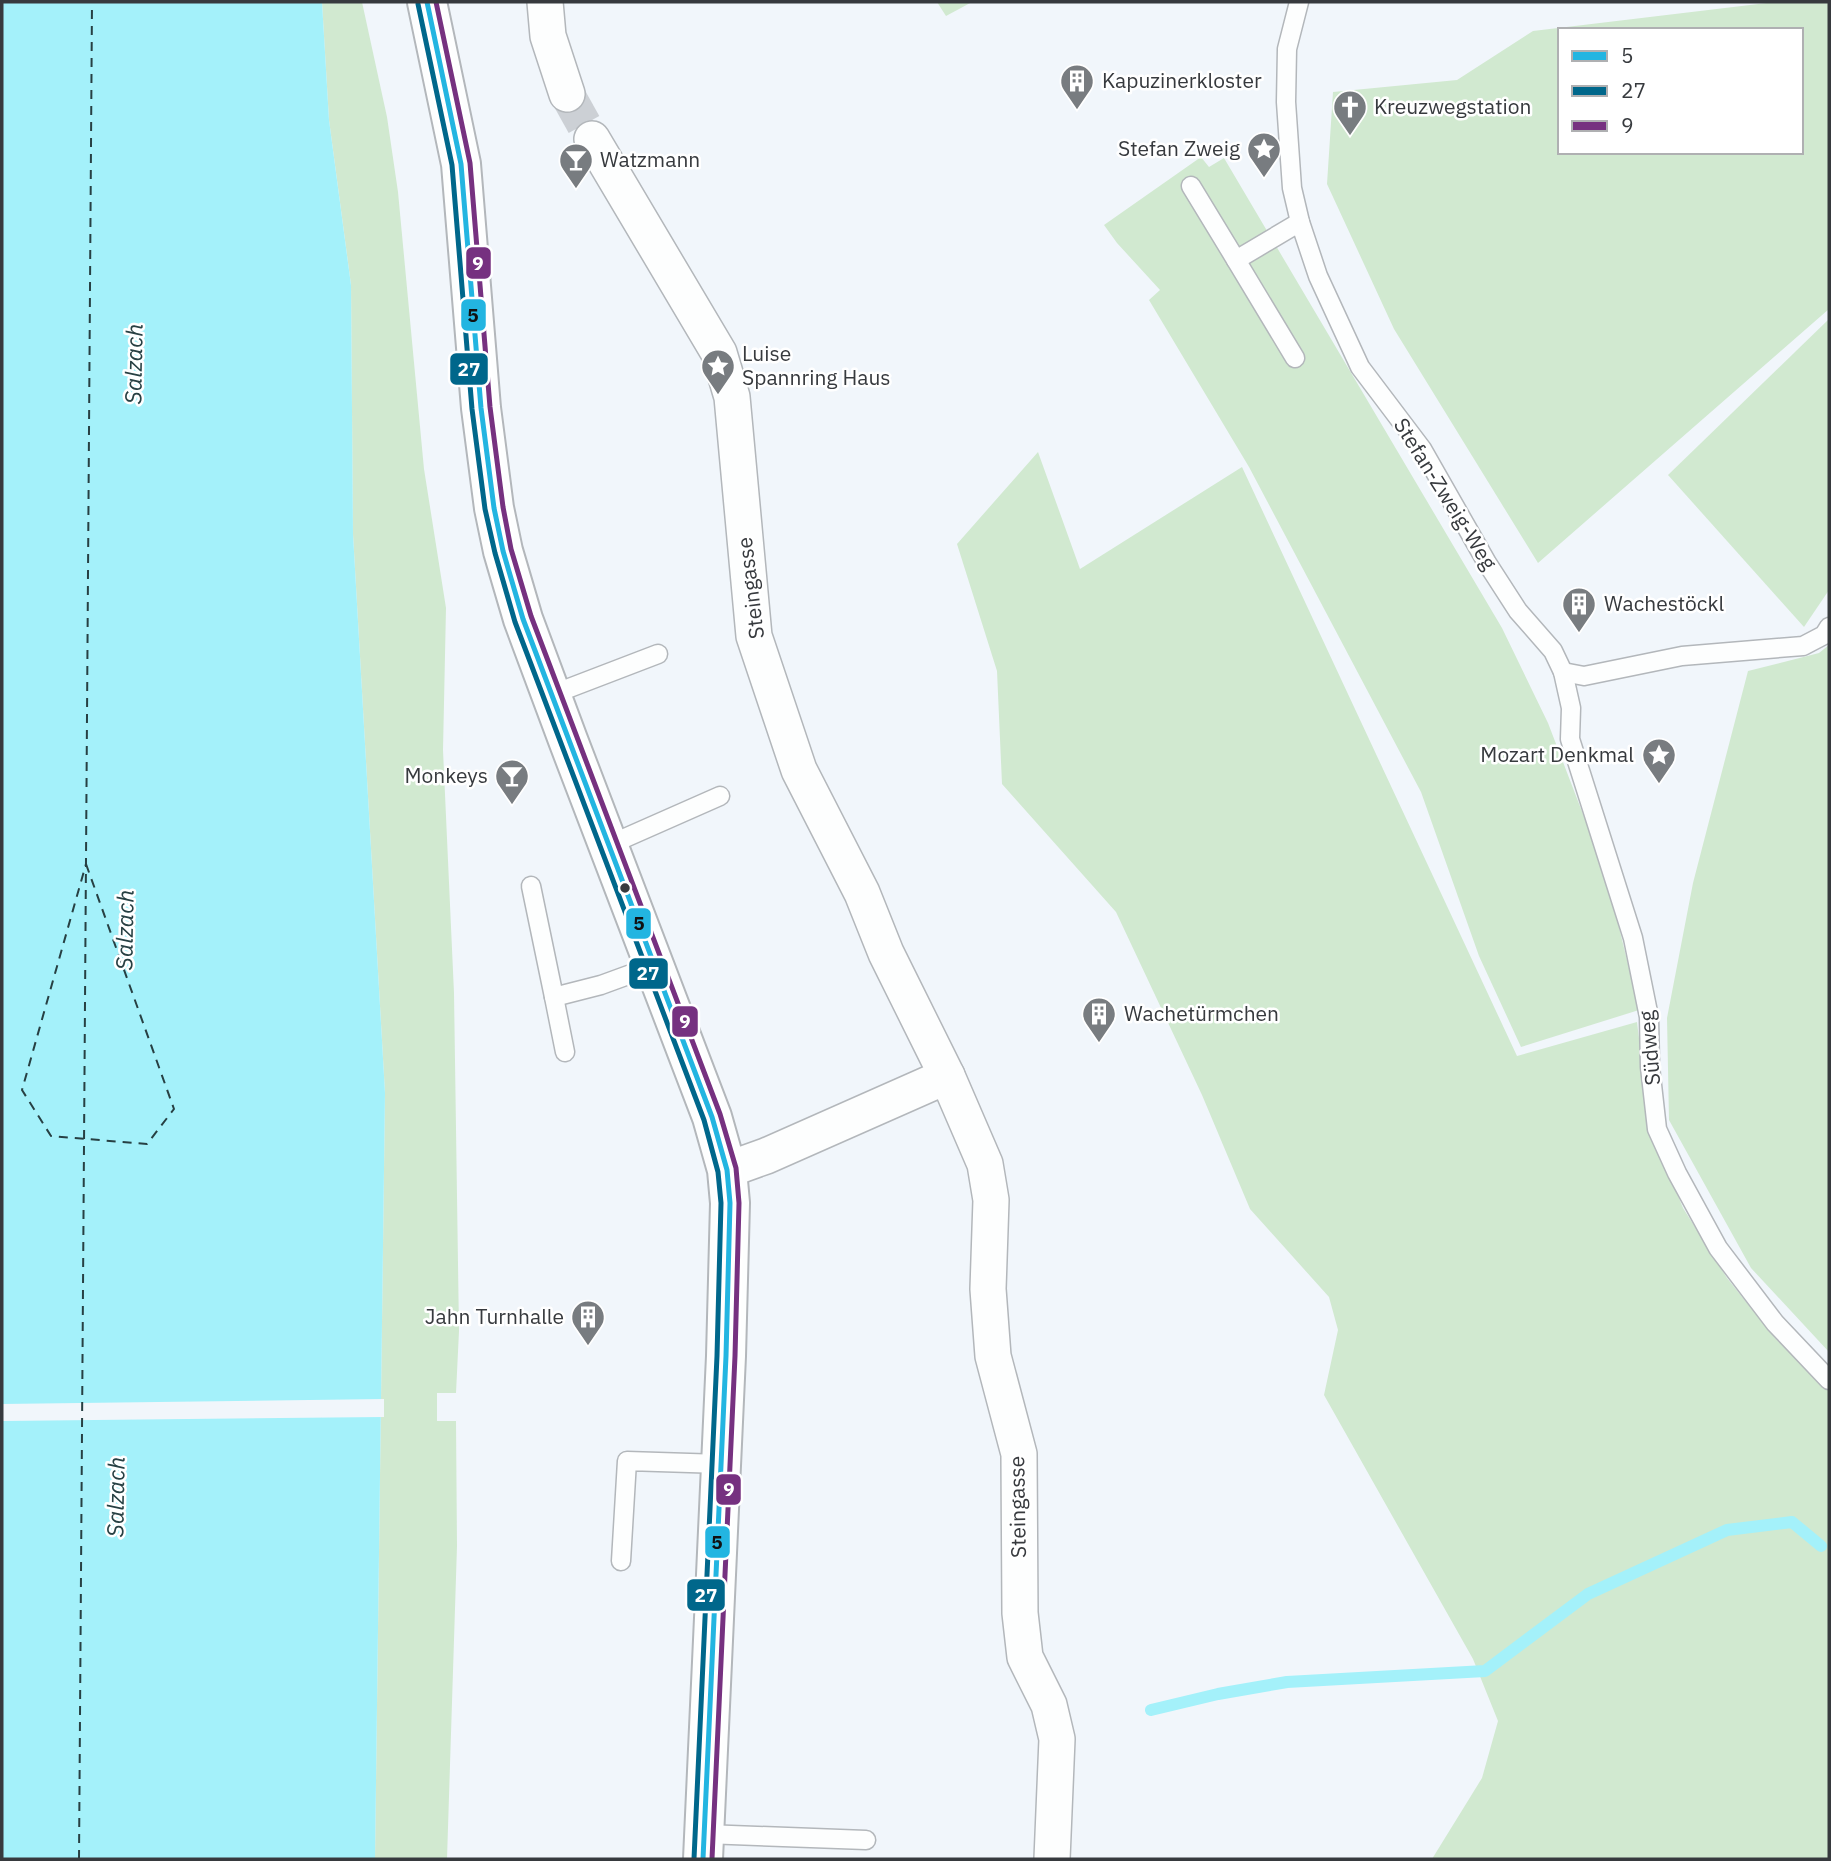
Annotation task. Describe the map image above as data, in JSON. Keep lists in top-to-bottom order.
{
  "streets": {
    "street": ["Steingasse"],
    "lane": ["Stefan-Zweig-Weg", "Südweg"]
  },
  "crossings": [
    ["Stefan-Zweig-Weg", "Südweg"]
  ],
  "water": ["Salzach"],
  "places": {
    "building": [
      "Kapuzinerkloster",
      "Wachestöckl",
      "Wachetürmchen",
      "Jahn Turnhalle"
    ],
    "church": ["Kreuzwegstation"],
    "place": ["Stefan Zweig", "Luise Spannring Haus", "Mozart Denkmal"],
    "bar": ["Watzmann", "Monkeys"]
  },
  "lines": ["transit line 5", "transit line 9", "transit line 27"],
  "legend": ["5", "27", "9"]
}
